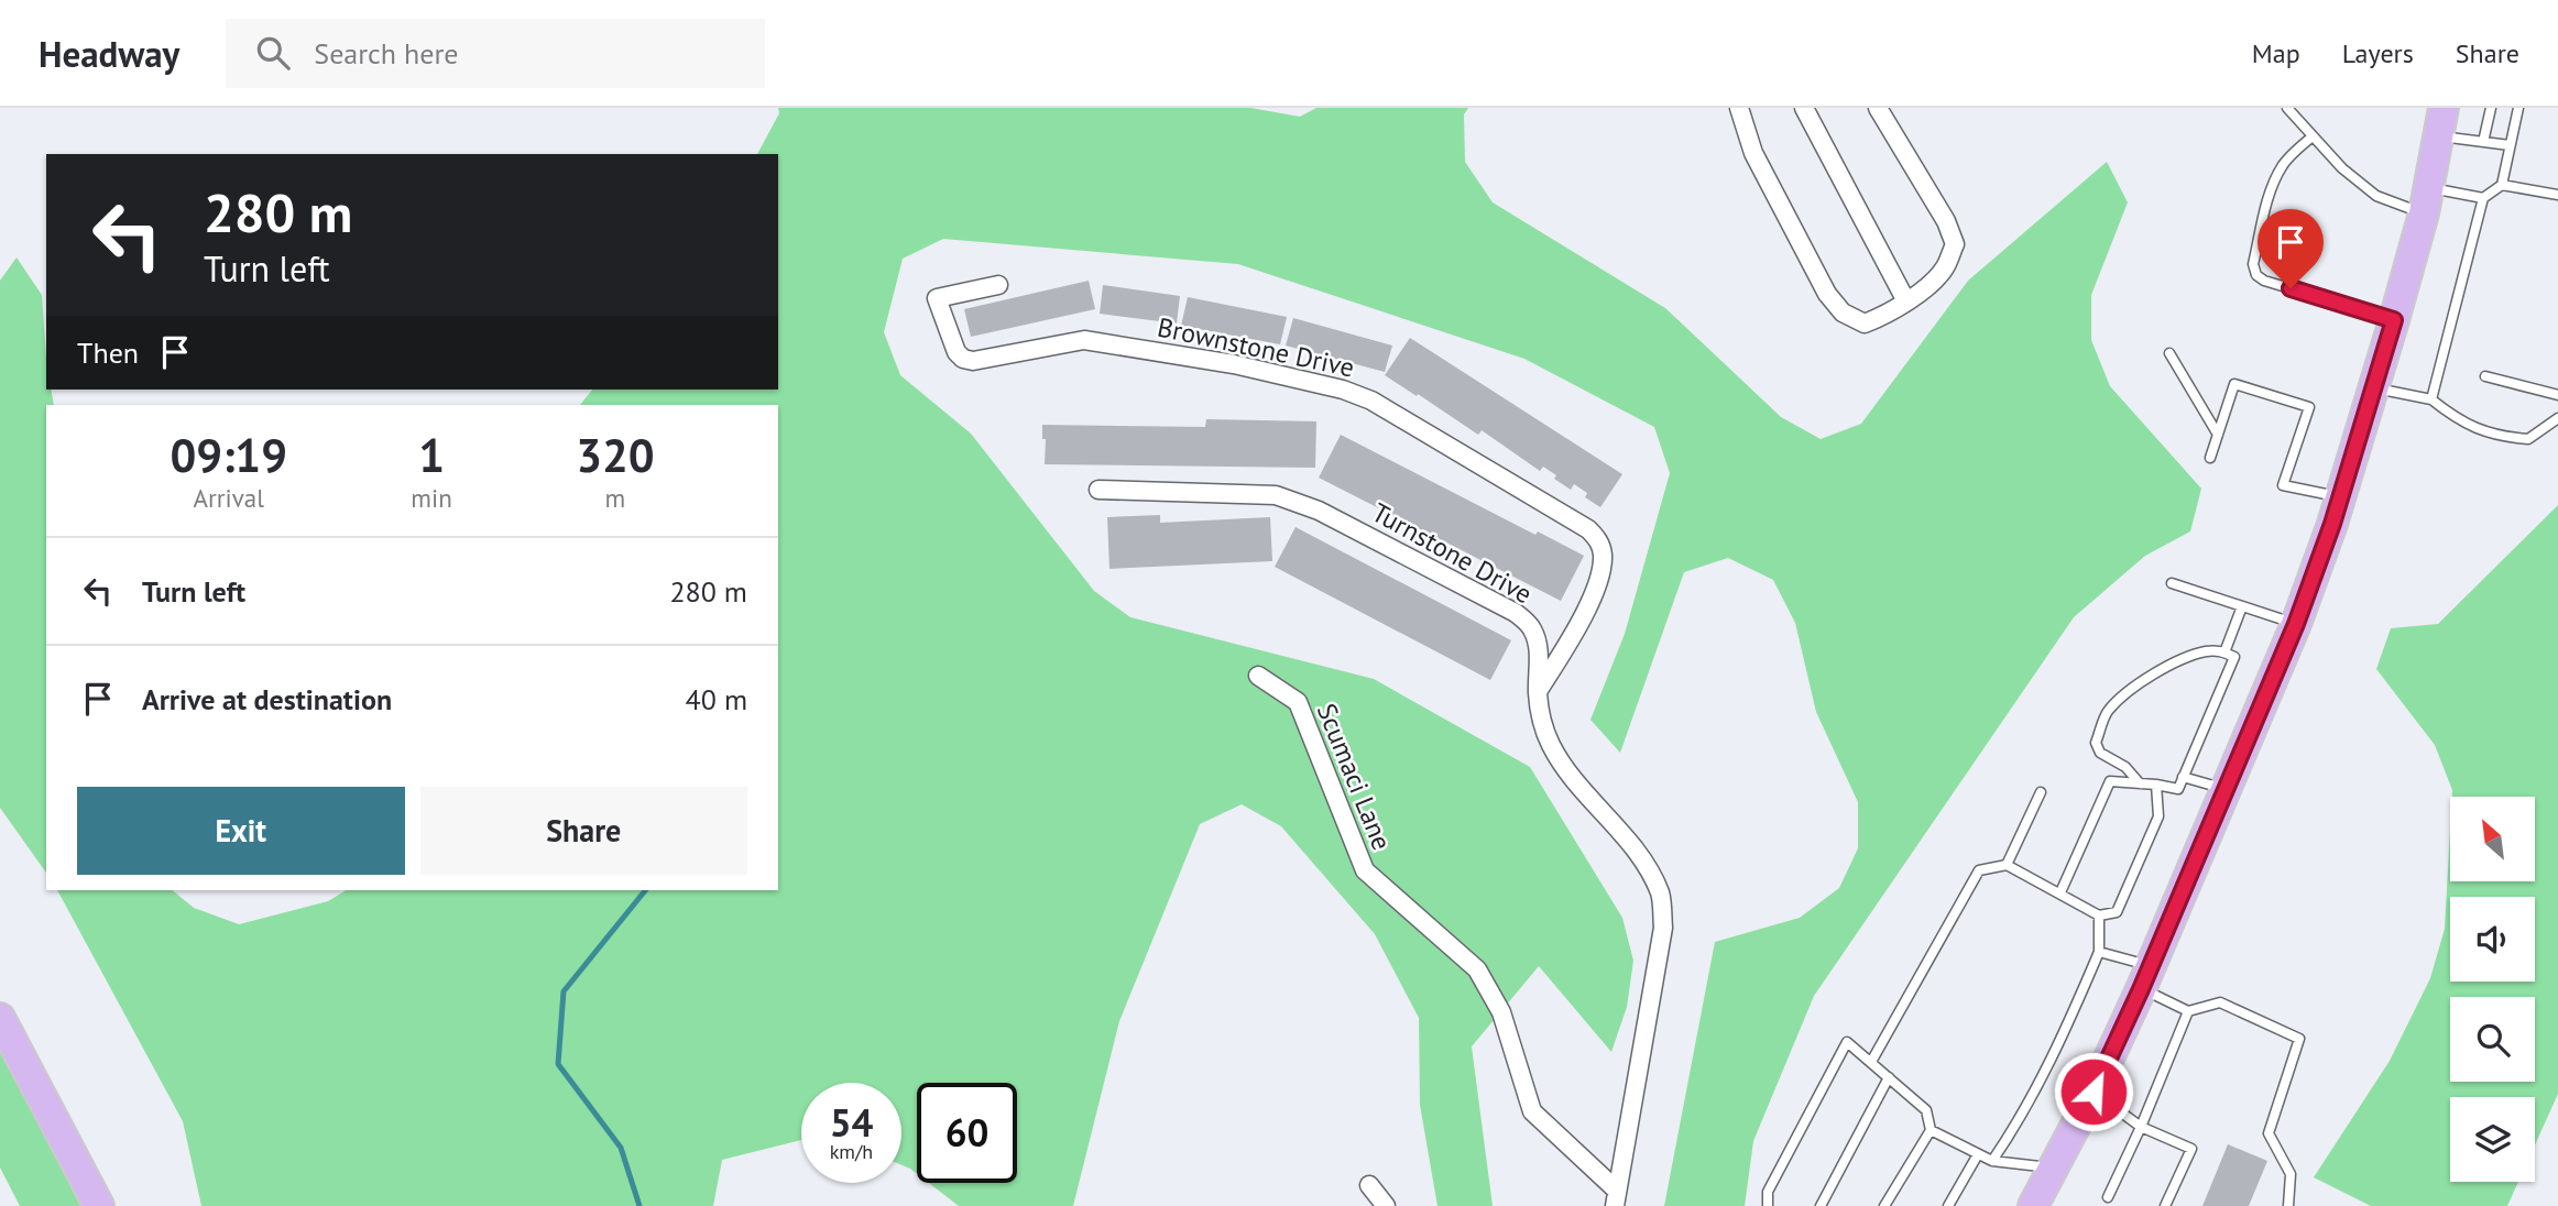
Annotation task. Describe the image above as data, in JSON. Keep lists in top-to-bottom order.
{
  "streets": {
    "street": ["Brownstone Drive", "Turnstone Drive", "Scumaci Lane"]
  },
  "crossings": [
    ["Brownstone Drive", "Turnstone Drive"],
    ["Turnstone Drive", "Scumaci Lane"]
  ],
  "north": "top left",
  "page": {
    "header": "Headway",
    "search": "Search here",
    "nav": ["Map", "Layers", "Share"],
    "turn": ["280 m", "Turn left"],
    "then": "Then",
    "eta": [
      "09:19",
      "Arrival",
      "1",
      "min",
      "320",
      "m"
    ],
    "list": [
      {
        "name": "Turn left",
        "value": "280 m"
      },
      {
        "name": "Arrive at destination",
        "value": "40 m"
      }
    ],
    "buttons": ["Exit", "Share"],
    "speed": "54 km/h",
    "limit": "60"
  }
}
